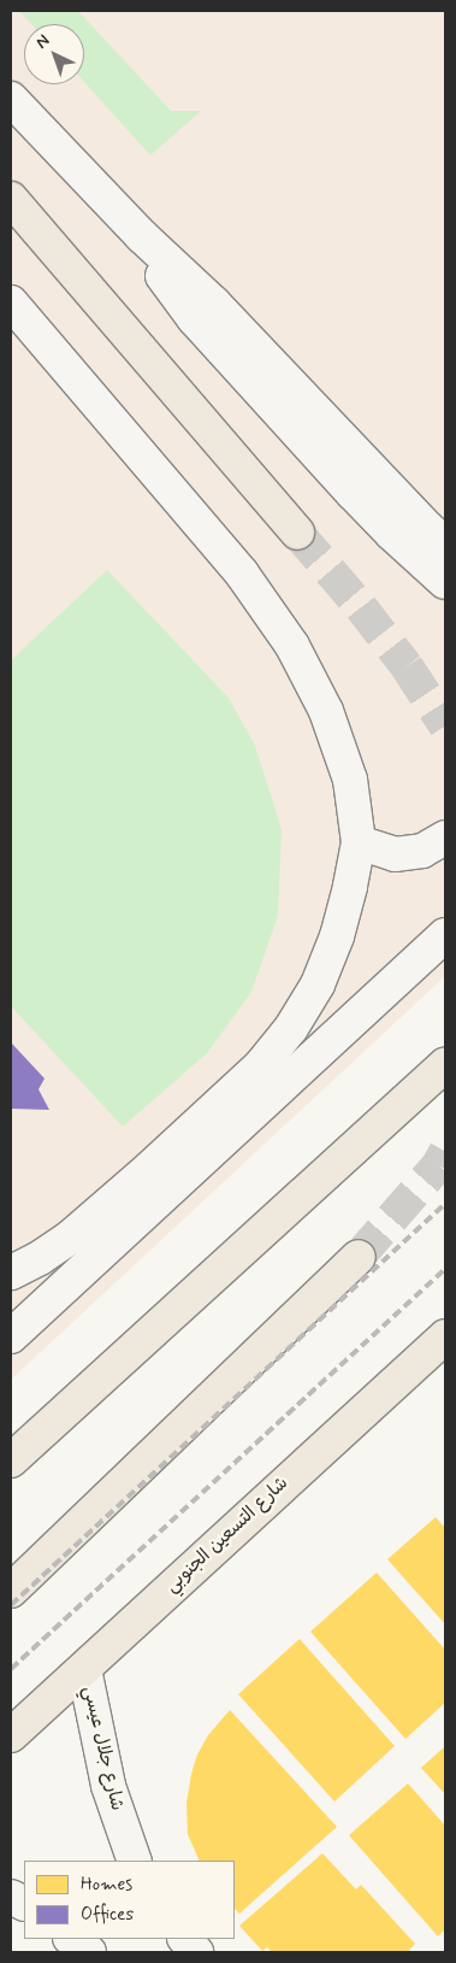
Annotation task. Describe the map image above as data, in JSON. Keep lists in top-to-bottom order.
{
  "streets": {
    "highway": ["شارع التسعين الجنوبي"],
    "street": ["شارع جلال عيسي"]
  },
  "crossings": [
    ["شارع التسعين الجنوبي", "شارع جلال عيسي"]
  ],
  "legend": ["Homes", "Offices"],
  "north": "top left"
}
